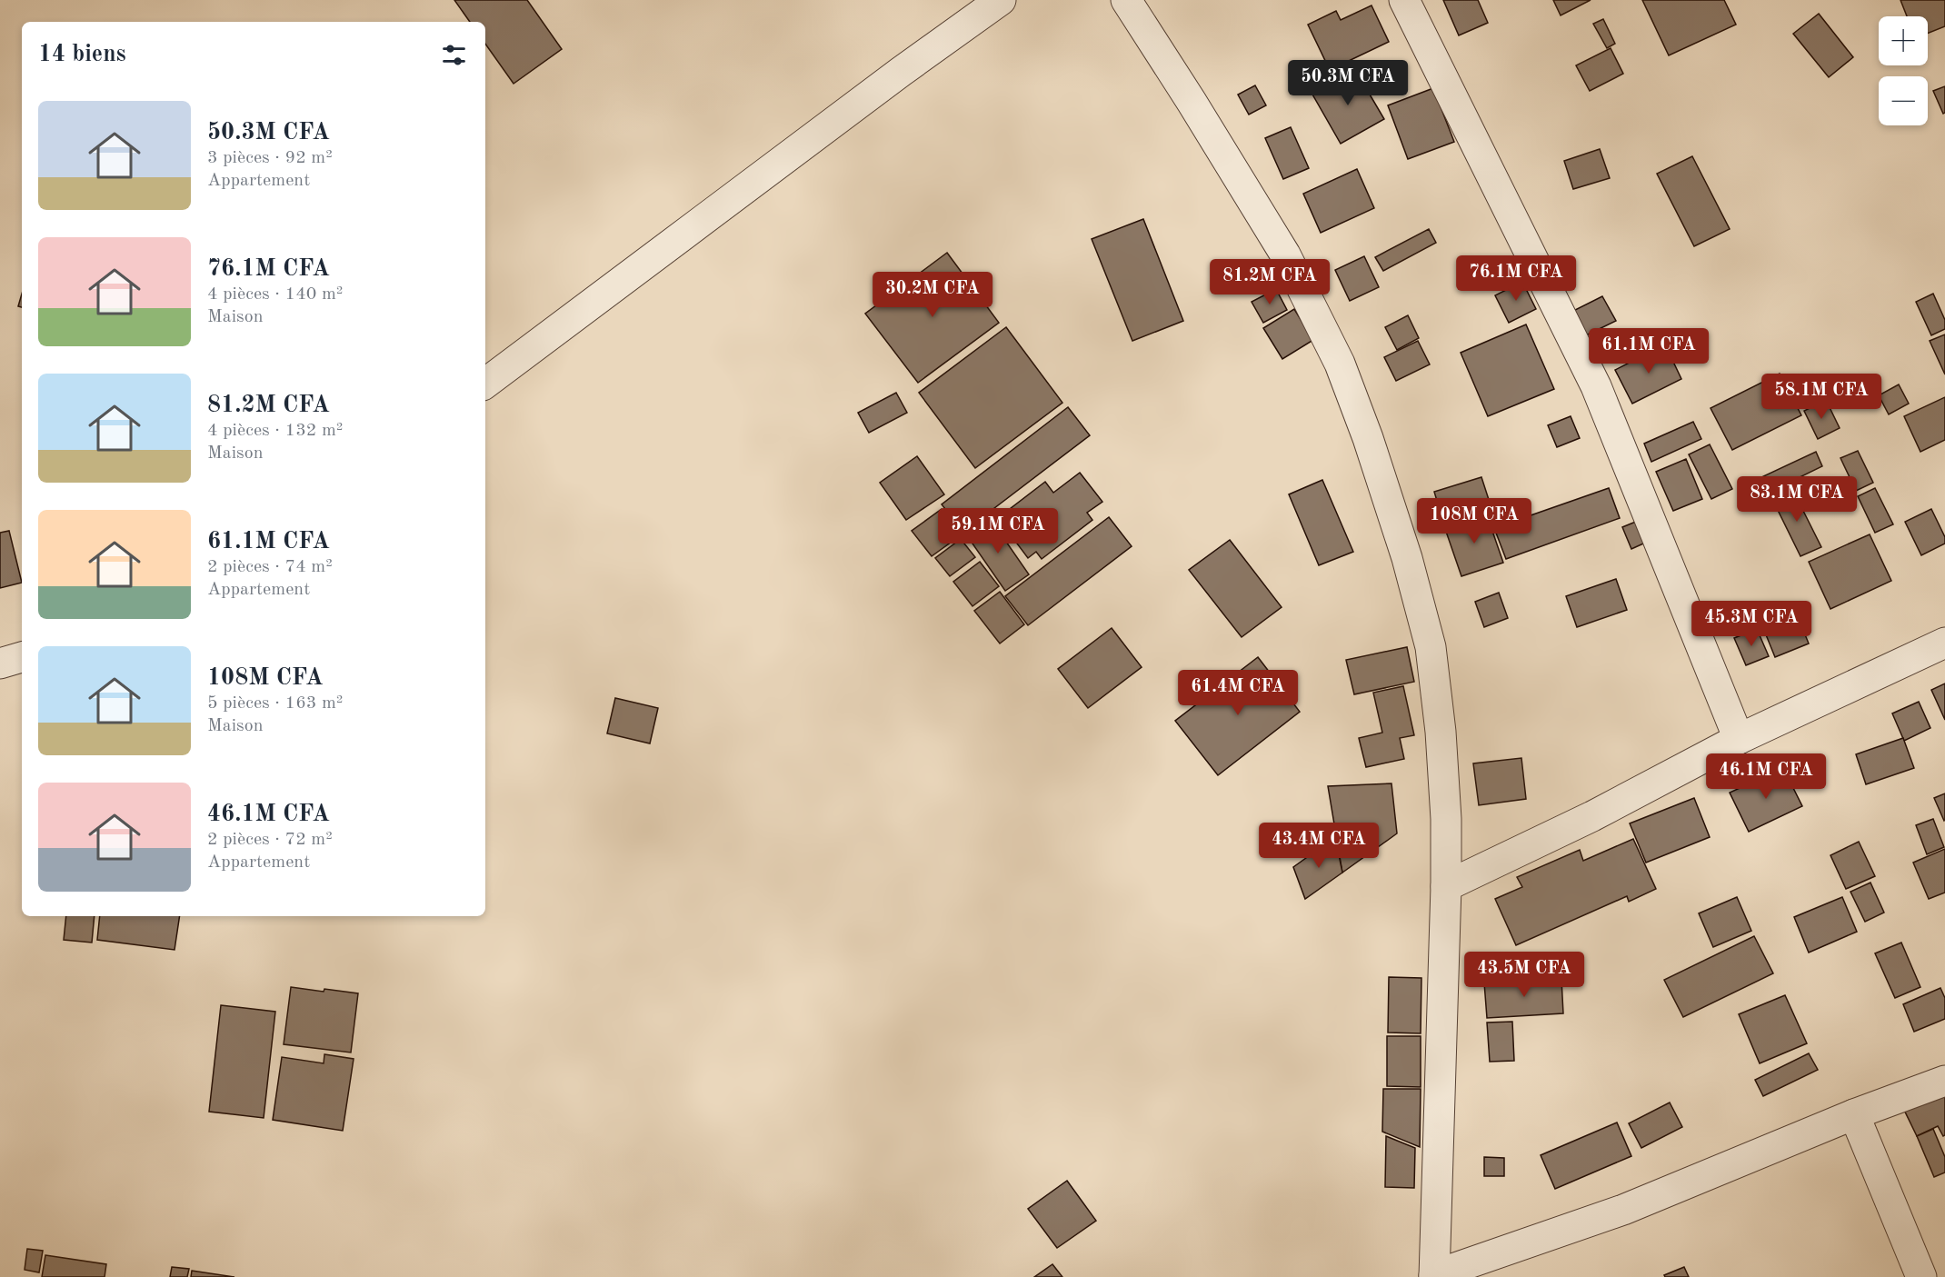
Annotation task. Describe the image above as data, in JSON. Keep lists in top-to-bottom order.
{
  "page": {
    "map_buttons": ["+", "−"],
    "heading": "14 biens",
    "price": [
      "50.3M CFA",
      "76.1M CFA",
      "81.2M CFA",
      "30.2M CFA",
      "61.1M CFA",
      "58.1M CFA",
      "83.1M CFA",
      "108M CFA",
      "59.1M CFA",
      "45.3M CFA",
      "61.4M CFA",
      "46.1M CFA",
      "43.4M CFA",
      "43.5M CFA"
    ],
    "list": [
      {
        "name": "50.3M CFA",
        "note": "3 pièces · 92 m² · Appartement"
      },
      {
        "name": "76.1M CFA",
        "note": "4 pièces · 140 m² · Maison"
      },
      {
        "name": "81.2M CFA",
        "note": "4 pièces · 132 m² · Maison"
      },
      {
        "name": "61.1M CFA",
        "note": "2 pièces · 74 m² · Appartement"
      },
      {
        "name": "108M CFA",
        "note": "5 pièces · 163 m² · Maison"
      },
      {
        "name": "46.1M CFA",
        "note": "2 pièces · 72 m² · Appartement"
      }
    ]
  }
}
